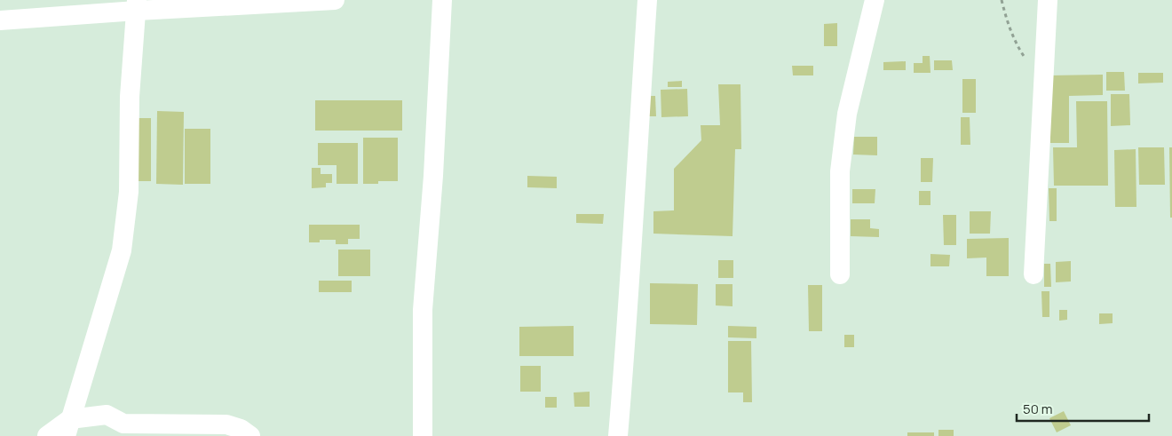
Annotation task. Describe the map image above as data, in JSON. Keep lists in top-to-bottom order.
{
  "scale_bar": "50 m"
}
